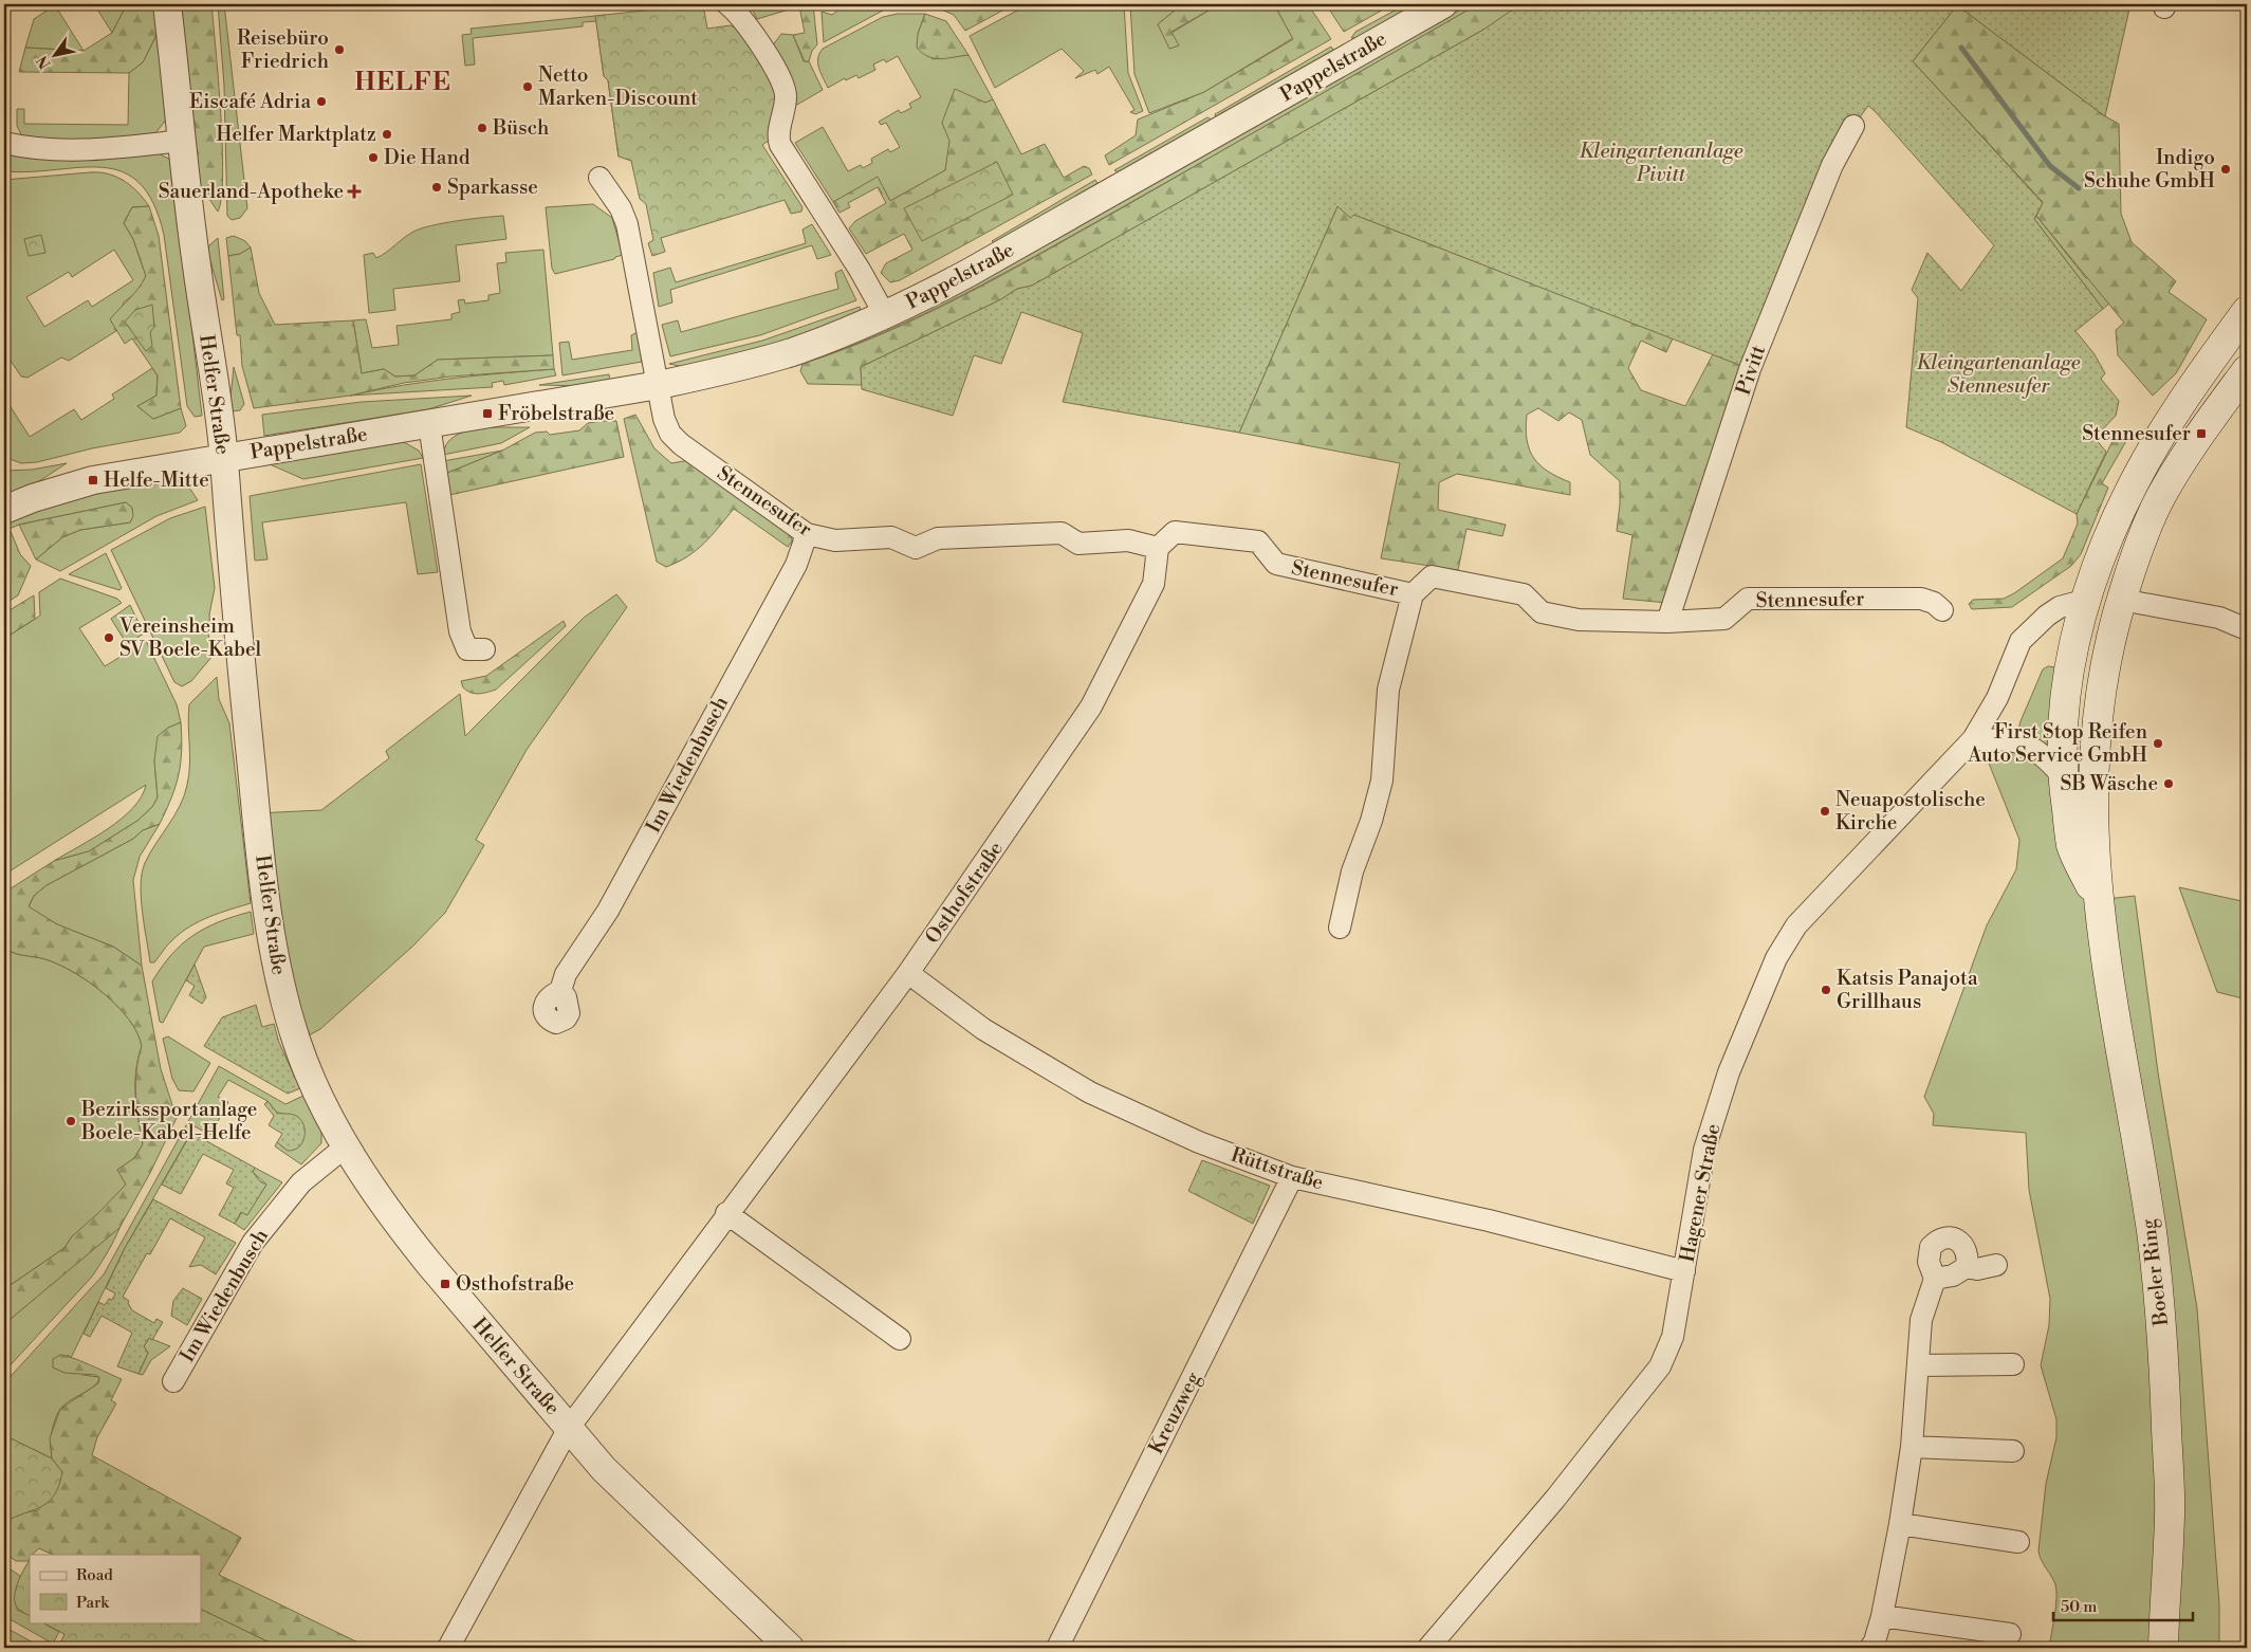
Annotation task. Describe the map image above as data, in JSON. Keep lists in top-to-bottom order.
{
  "streets": {
    "main road": ["Hagener Straße", "Boeler Ring"],
    "street": [
      "Pappelstraße",
      "Pivitt",
      "Helfer Straße",
      "Stennesufer",
      "Im Wiedenbusch",
      "Osthofstraße",
      "Rüttstraße",
      "Kreuzweg"
    ]
  },
  "crossings": [
    ["Pappelstraße", "Helfer Straße"],
    ["Pappelstraße", "Stennesufer"],
    ["Pivitt", "Stennesufer"],
    ["Helfer Straße", "Im Wiedenbusch"],
    ["Helfer Straße", "Osthofstraße"],
    ["Stennesufer", "Im Wiedenbusch"],
    ["Stennesufer", "Osthofstraße"],
    ["Osthofstraße", "Rüttstraße"],
    ["Rüttstraße", "Hagener Straße"],
    ["Rüttstraße", "Kreuzweg"],
    ["Hagener Straße", "Boeler Ring"]
  ],
  "districts": ["HELFE"],
  "parks": ["Kleingartenanlage Pivitt", "Kleingartenanlage Stennesufer"],
  "places": {
    "other": [
      "Reisebüro Friedrich",
      "Netto Marken-Discount",
      "Eiscafé Adria",
      "Büsch",
      "Helfer Marktplatz",
      "Die Hand",
      "Indigo Schuhe GmbH",
      "Sparkasse",
      "Vereinsheim SV Boele-Kabel",
      "First Stop Reifen Auto Service GmbH",
      "SB Wäsche",
      "Neuapostolische Kirche",
      "Katsis Panajota Grillhaus",
      "Bezirkssportanlage Boele-Kabel-Helfe"
    ],
    "health": ["Sauerland-Apotheke"],
    "transit": [
      "Fröbelstraße",
      "Stennesufer",
      "Helfe-Mitte",
      "Osthofstraße"
    ]
  },
  "legend": ["Road", "Park"],
  "scale_bar": "50 m",
  "north": "bottom left"
}
